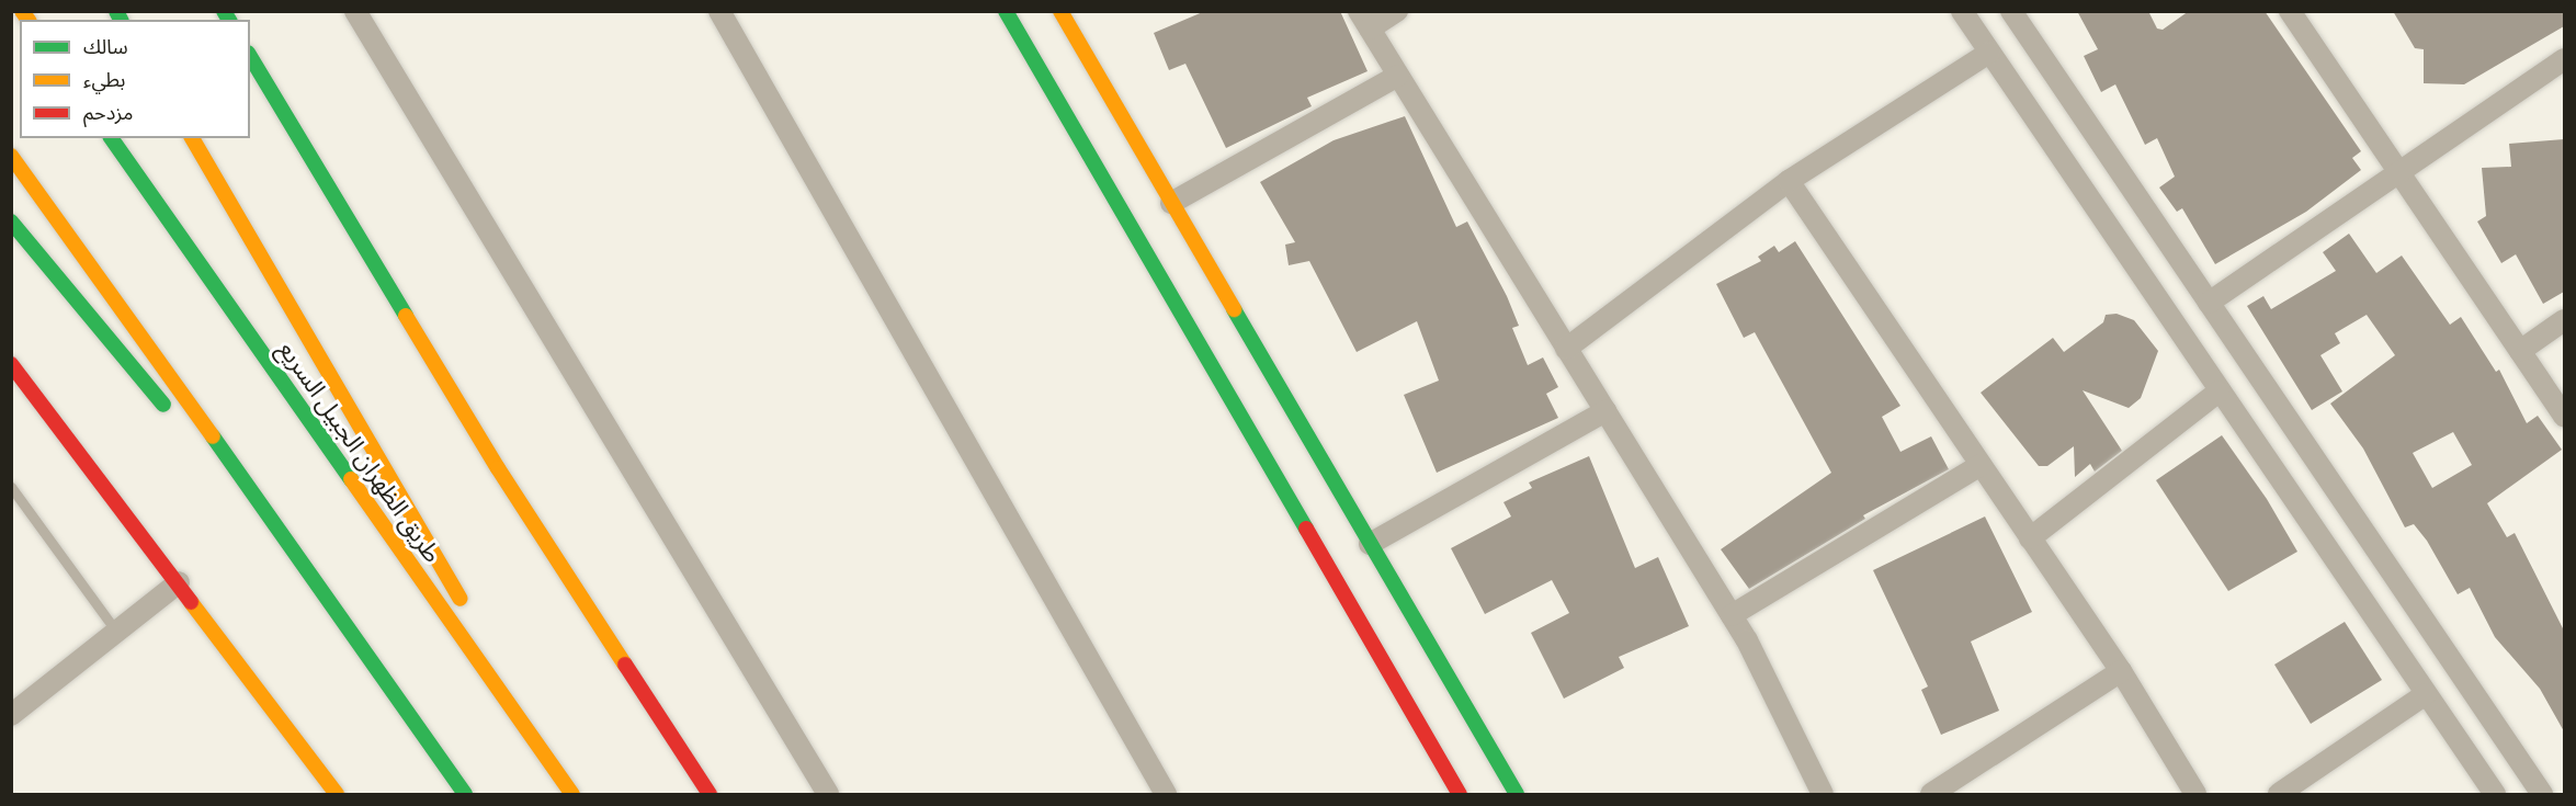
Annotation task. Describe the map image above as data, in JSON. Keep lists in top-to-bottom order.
{
  "streets": {
    "main road": ["طريق الظهران الجبيل السريع"]
  },
  "legend": ["سالك", "بطيء", "مزدحم"]
}
